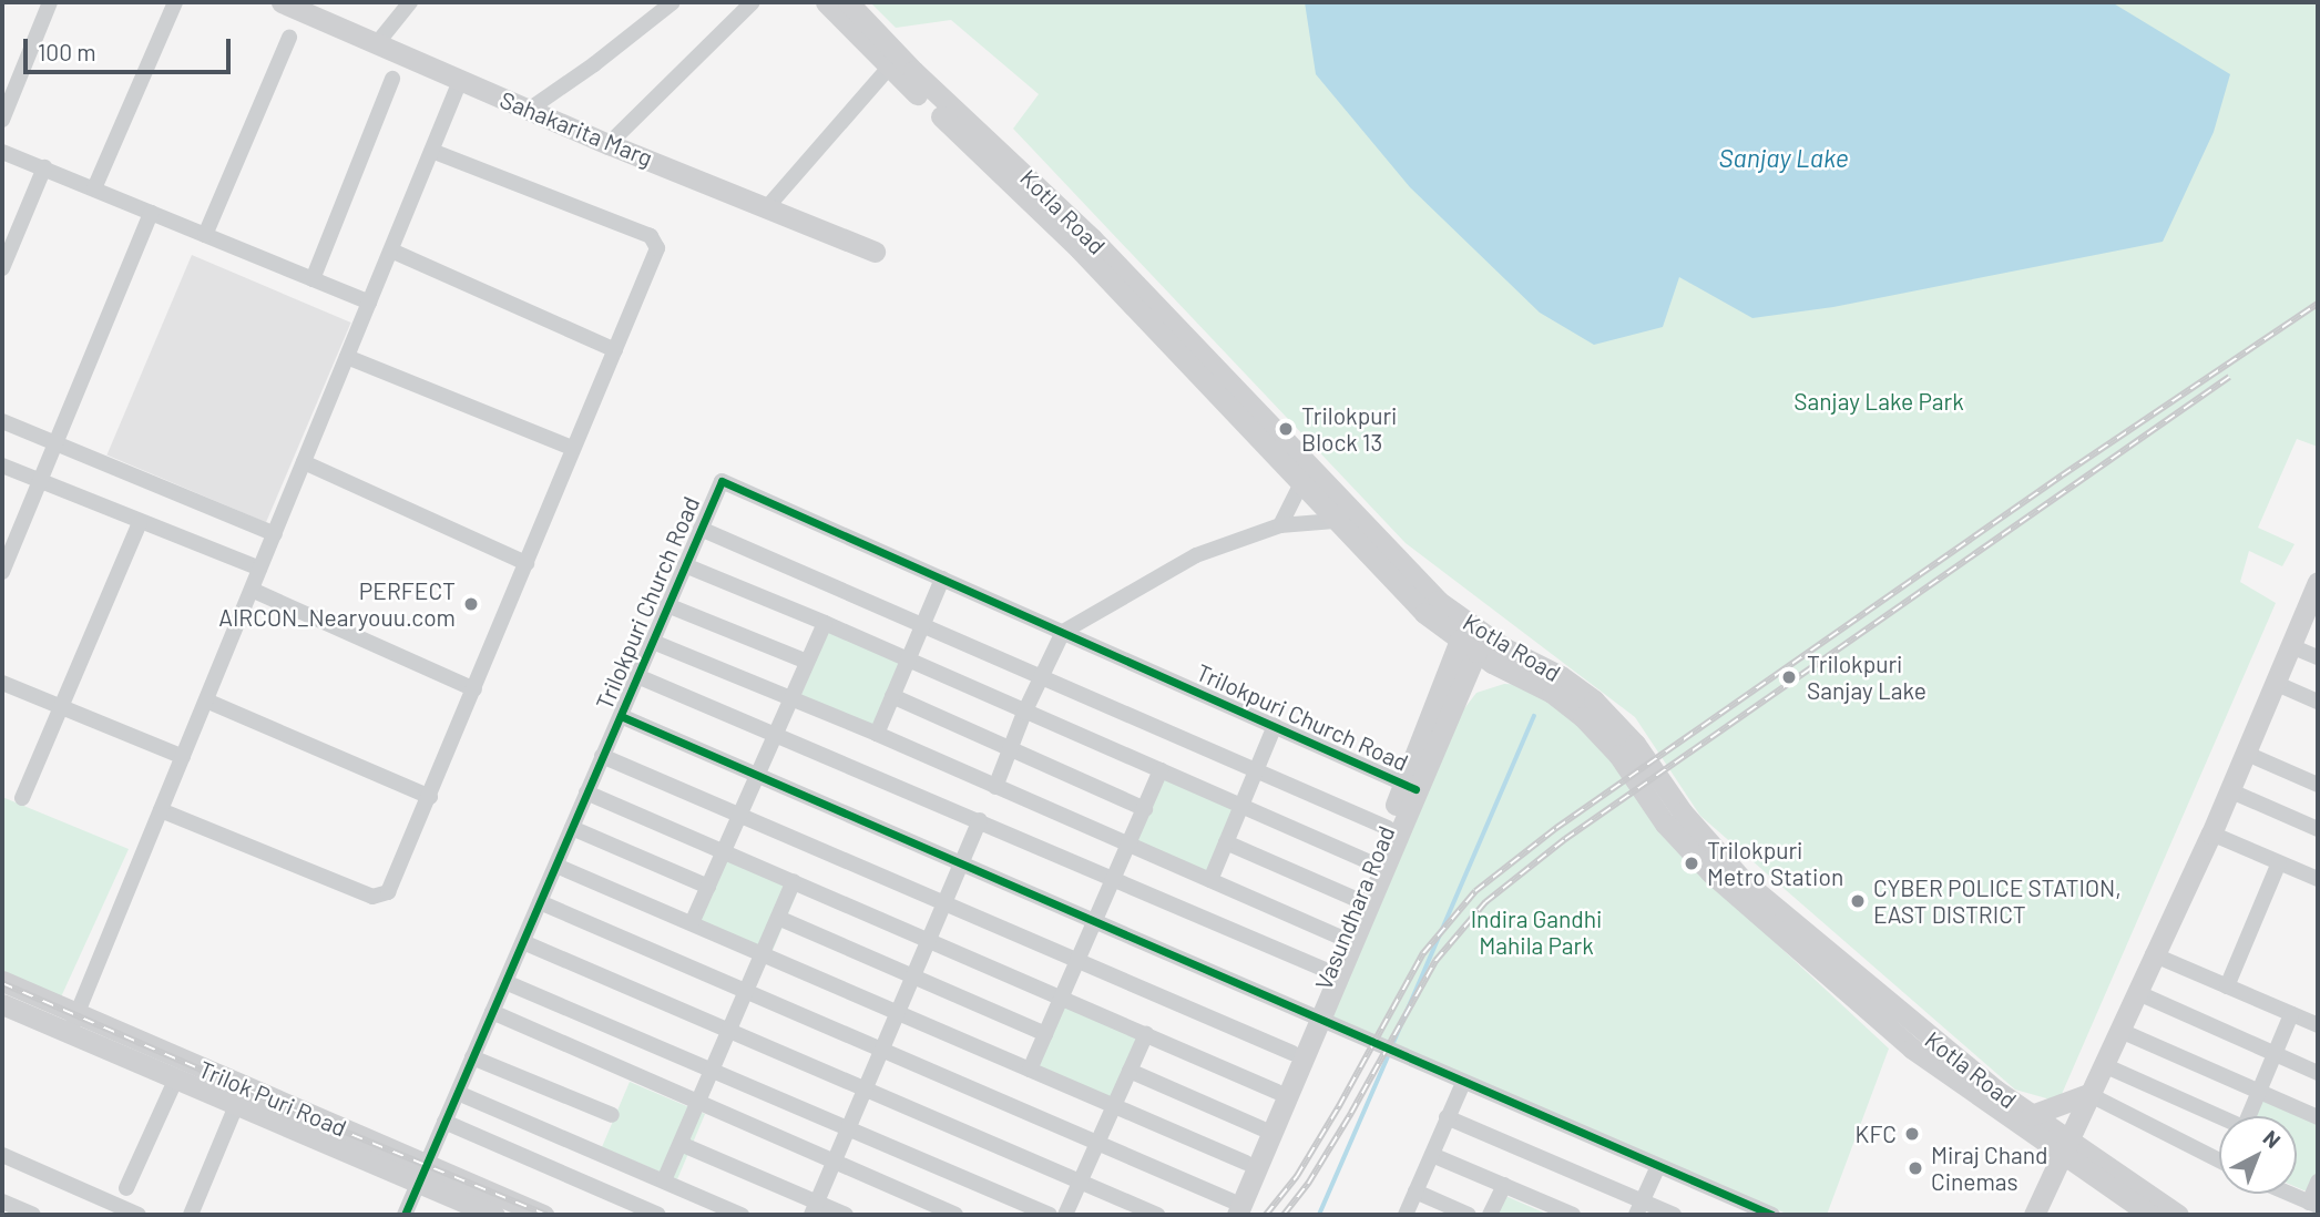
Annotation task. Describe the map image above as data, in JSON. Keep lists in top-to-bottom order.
{
  "streets": {
    "main road": [
      "Sahakarita Marg",
      "Kotla Road",
      "Vasundhara Road",
      "Trilok Puri Road"
    ],
    "street": ["Trilokpuri Church Road"]
  },
  "crossings": [
    ["Kotla Road", "Vasundhara Road"],
    ["Trilokpuri Church Road", "Vasundhara Road"]
  ],
  "water": ["Sanjay Lake"],
  "parks": ["Sanjay Lake Park", "Indira Gandhi Mahila Park"],
  "places": [
    "Trilokpuri Block 13",
    "PERFECT AIRCON_Nearyouu.com",
    "Trilokpuri Sanjay Lake",
    "Trilokpuri Metro Station",
    "CYBER POLICE STATION, EAST DISTRICT",
    "KFC",
    "Miraj Chand Cinemas"
  ],
  "scale_bar": "100 m",
  "north": "top right"
}
